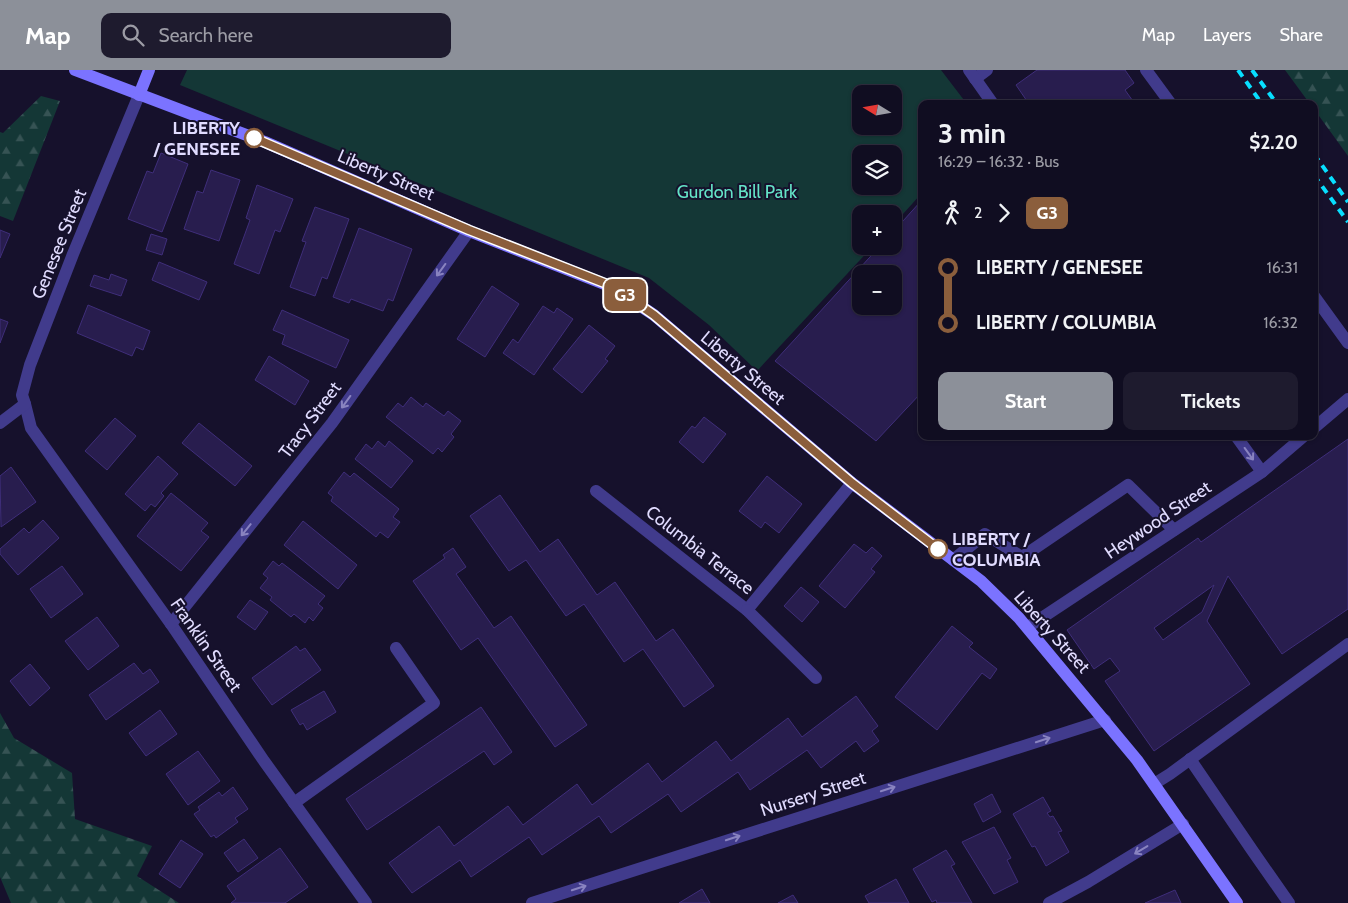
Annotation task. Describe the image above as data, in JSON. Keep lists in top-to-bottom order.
{
  "streets": {
    "main road": ["Liberty Street", "Genesee Street"],
    "street": [
      "Tracy Street",
      "Heywood Street",
      "Columbia Terrace",
      "Franklin Street",
      "Nursery Street"
    ]
  },
  "crossings": [
    ["Liberty Street", "Genesee Street"],
    ["Liberty Street", "Tracy Street"],
    ["Liberty Street", "Heywood Street"],
    ["Liberty Street", "Columbia Terrace"],
    ["Liberty Street", "Nursery Street"],
    ["Genesee Street", "Franklin Street"],
    ["Tracy Street", "Franklin Street"]
  ],
  "one_way": ["Tracy Street", "Nursery Street"],
  "parks": ["Gurdon Bill Park"],
  "places": ["LIBERTY / GENESEE", "LIBERTY / COLUMBIA"],
  "lines": ["bus line G3"],
  "north": "left",
  "page": {
    "header": "Map",
    "search": "Search here",
    "nav": ["Map", "Layers", "Share"],
    "on_map": "G3",
    "map_buttons": ["+", "−"],
    "heading": ["3 min", "16:29 – 16:32 · Bus", "$2.20"],
    "legs": ["2", "G3"],
    "list": [
      {
        "name": "LIBERTY / GENESEE",
        "value": "16:31"
      },
      {
        "name": "LIBERTY / COLUMBIA",
        "value": "16:32"
      }
    ],
    "buttons": ["Start", "Tickets"]
  }
}
